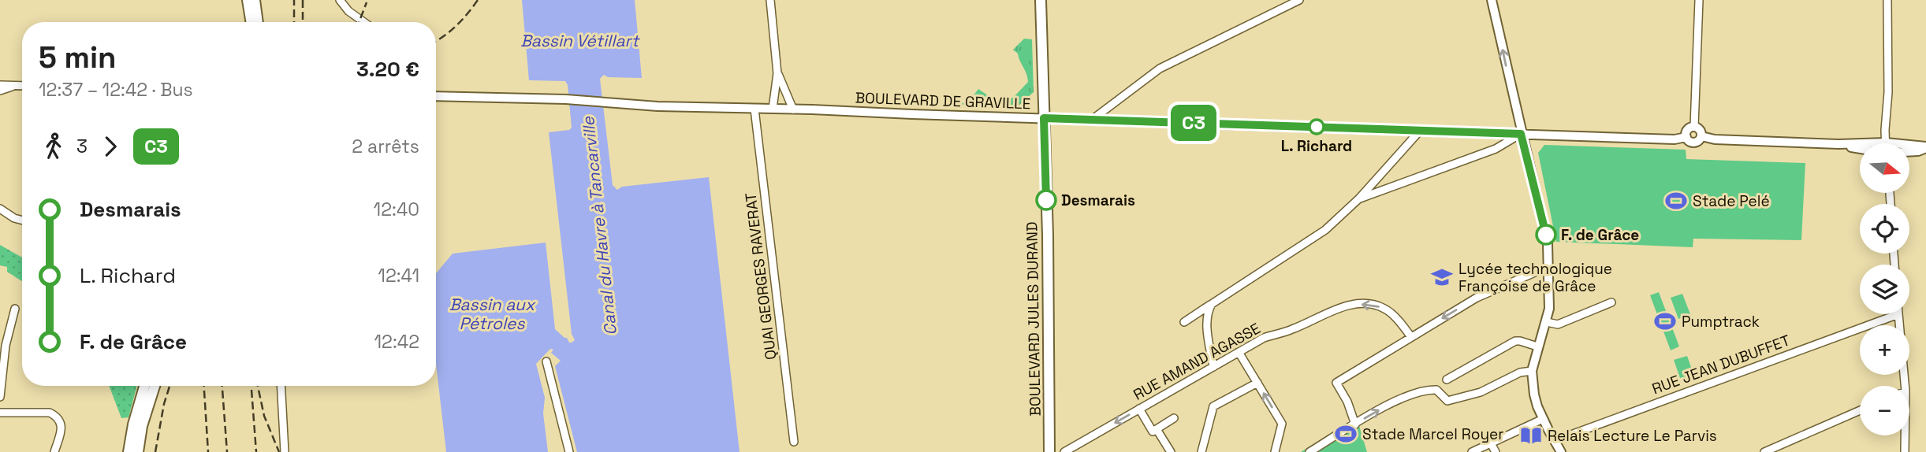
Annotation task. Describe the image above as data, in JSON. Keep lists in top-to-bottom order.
{
  "streets": {
    "main road": ["BOULEVARD JULES DURAND"],
    "street": [
      "BOULEVARD DE GRAVILLE",
      "QUAI GEORGES RAVERAT",
      "RUE AMAND AGASSE",
      "RUE JEAN DUBUFFET"
    ]
  },
  "crossings": [
    ["BOULEVARD DE GRAVILLE", "QUAI GEORGES RAVERAT"],
    ["BOULEVARD DE GRAVILLE", "BOULEVARD JULES DURAND"]
  ],
  "one_way": ["RUE AMAND AGASSE"],
  "water": ["Bassin Vétillart", "Canal du Havre à Tancarville", "Bassin aux Pétroles"],
  "places": {
    "other": ["L. Richard", "Desmarais", "F. de Grâce"],
    "sports": ["Stade Pelé", "Pumptrack", "Stade Marcel Royer"],
    "school or university": ["Lycée technologique Françoise de Grâce"],
    "library": ["Relais Lecture Le Parvis"]
  },
  "lines": ["bus line C3"],
  "north": "right",
  "page": {
    "on_map": "C3",
    "heading": ["5 min", "12:37 – 12:42 · Bus", "3.20 €"],
    "legs": ["3", "C3", "2 arrêts"],
    "map_buttons": ["+", "−"],
    "list": [
      {
        "name": "Desmarais",
        "value": "12:40"
      },
      {
        "name": "L. Richard",
        "value": "12:41"
      },
      {
        "name": "F. de Grâce",
        "value": "12:42"
      }
    ]
  }
}
